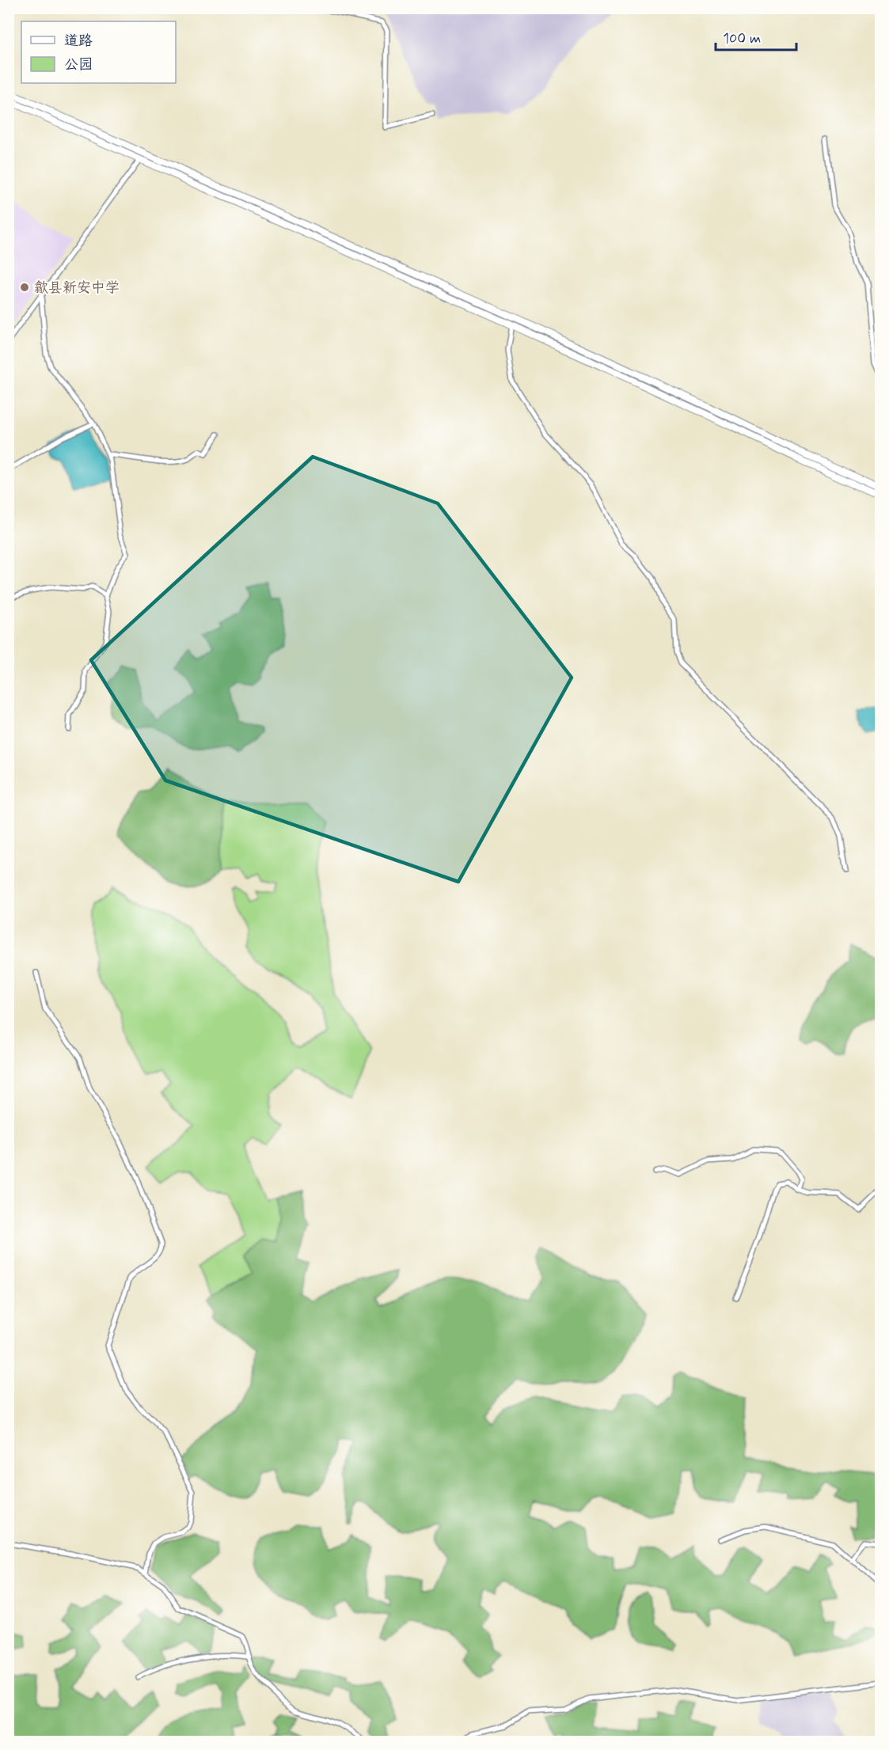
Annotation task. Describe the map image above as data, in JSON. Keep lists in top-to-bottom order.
{
  "places": ["歙县新安中学"],
  "legend": ["道路", "公园"],
  "scale_bar": "100 m"
}
